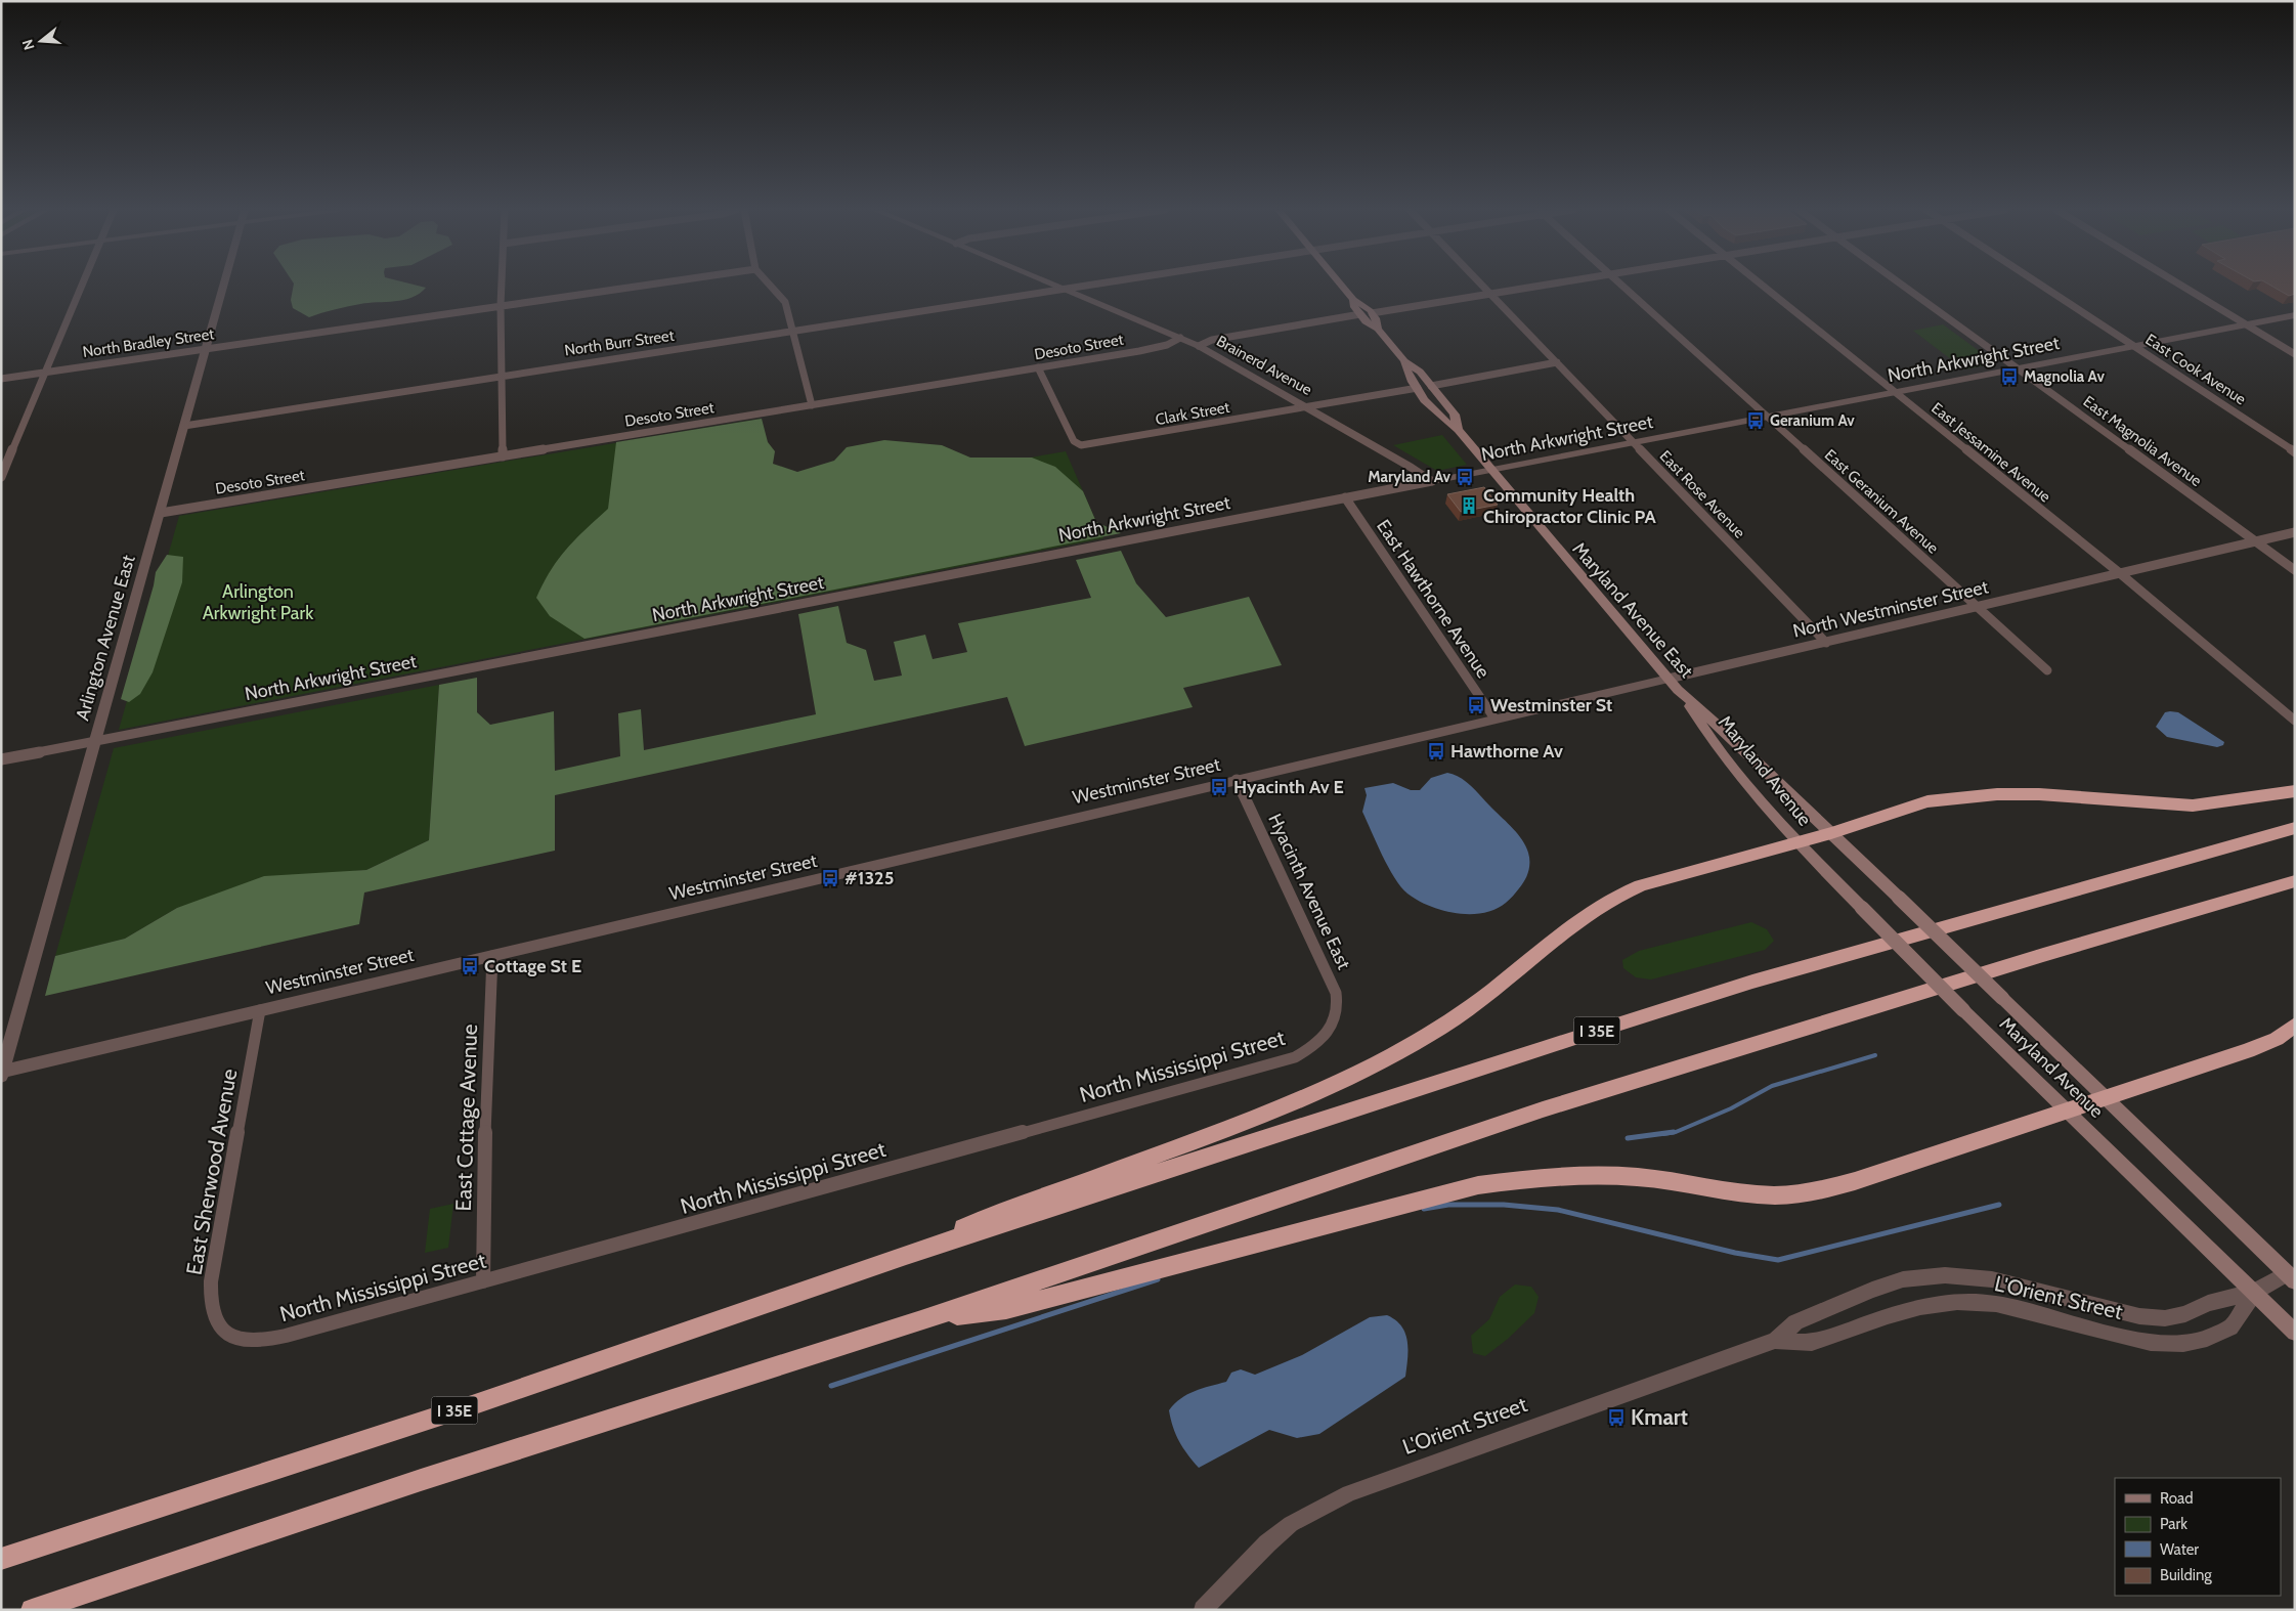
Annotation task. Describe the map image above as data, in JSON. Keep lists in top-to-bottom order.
{
  "streets": {
    "highway": ["I 35E"],
    "main road": ["Maryland Avenue East", "Maryland Avenue"],
    "street": [
      "North Bradley Street",
      "North Burr Street",
      "Desoto Street",
      "North Arkwright Street",
      "Brainerd Avenue",
      "East Cook Avenue",
      "Clark Street",
      "East Magnolia Avenue",
      "East Jessamine Avenue",
      "East Rose Avenue",
      "East Geranium Avenue",
      "East Hawthorne Avenue",
      "North Westminster Street",
      "Arlington Avenue East",
      "Westminster Street",
      "Hyacinth Avenue East",
      "North Mississippi Street",
      "East Cottage Avenue",
      "East Sherwood Avenue",
      "L'Orient Street"
    ]
  },
  "crossings": [
    ["North Bradley Street", "Arlington Avenue East"],
    ["North Burr Street", "Brainerd Avenue"],
    ["North Burr Street", "Arlington Avenue East"],
    ["Desoto Street", "Brainerd Avenue"],
    ["Desoto Street", "Clark Street"],
    ["Desoto Street", "Arlington Avenue East"],
    ["North Arkwright Street", "Brainerd Avenue"],
    ["North Arkwright Street", "East Cook Avenue"],
    ["North Arkwright Street", "East Magnolia Avenue"],
    ["North Arkwright Street", "East Jessamine Avenue"],
    ["North Arkwright Street", "East Rose Avenue"],
    ["North Arkwright Street", "East Geranium Avenue"],
    ["North Arkwright Street", "East Hawthorne Avenue"],
    ["North Arkwright Street", "Maryland Avenue East"],
    ["North Arkwright Street", "Arlington Avenue East"],
    ["Brainerd Avenue", "Clark Street"],
    ["Clark Street", "Maryland Avenue East"],
    ["East Magnolia Avenue", "North Westminster Street"],
    ["East Jessamine Avenue", "North Westminster Street"],
    ["East Rose Avenue", "North Westminster Street"],
    ["East Geranium Avenue", "North Westminster Street"],
    ["East Hawthorne Avenue", "North Westminster Street"],
    ["East Hawthorne Avenue", "Westminster Street"],
    ["North Westminster Street", "Maryland Avenue East"],
    ["North Westminster Street", "Westminster Street"],
    ["Maryland Avenue East", "Maryland Avenue"],
    ["Arlington Avenue East", "Westminster Street"],
    ["Maryland Avenue", "L'Orient Street"],
    ["Westminster Street", "Hyacinth Avenue East"],
    ["Westminster Street", "East Cottage Avenue"],
    ["Westminster Street", "East Sherwood Avenue"],
    ["Hyacinth Avenue East", "North Mississippi Street"],
    ["North Mississippi Street", "East Cottage Avenue"],
    ["North Mississippi Street", "East Sherwood Avenue"]
  ],
  "parks": ["Arlington Arkwright Park"],
  "places": {
    "bus stop": [
      "Magnolia Av",
      "Geranium Av",
      "Maryland Av",
      "Westminster St",
      "Hawthorne Av",
      "Hyacinth Av E",
      "#1325",
      "Cottage St E",
      "Kmart"
    ],
    "building": ["Community Health Chiropractor Clinic PA"]
  },
  "legend": [
    "Road",
    "Park",
    "Water",
    "Building"
  ],
  "north": "left"
}
